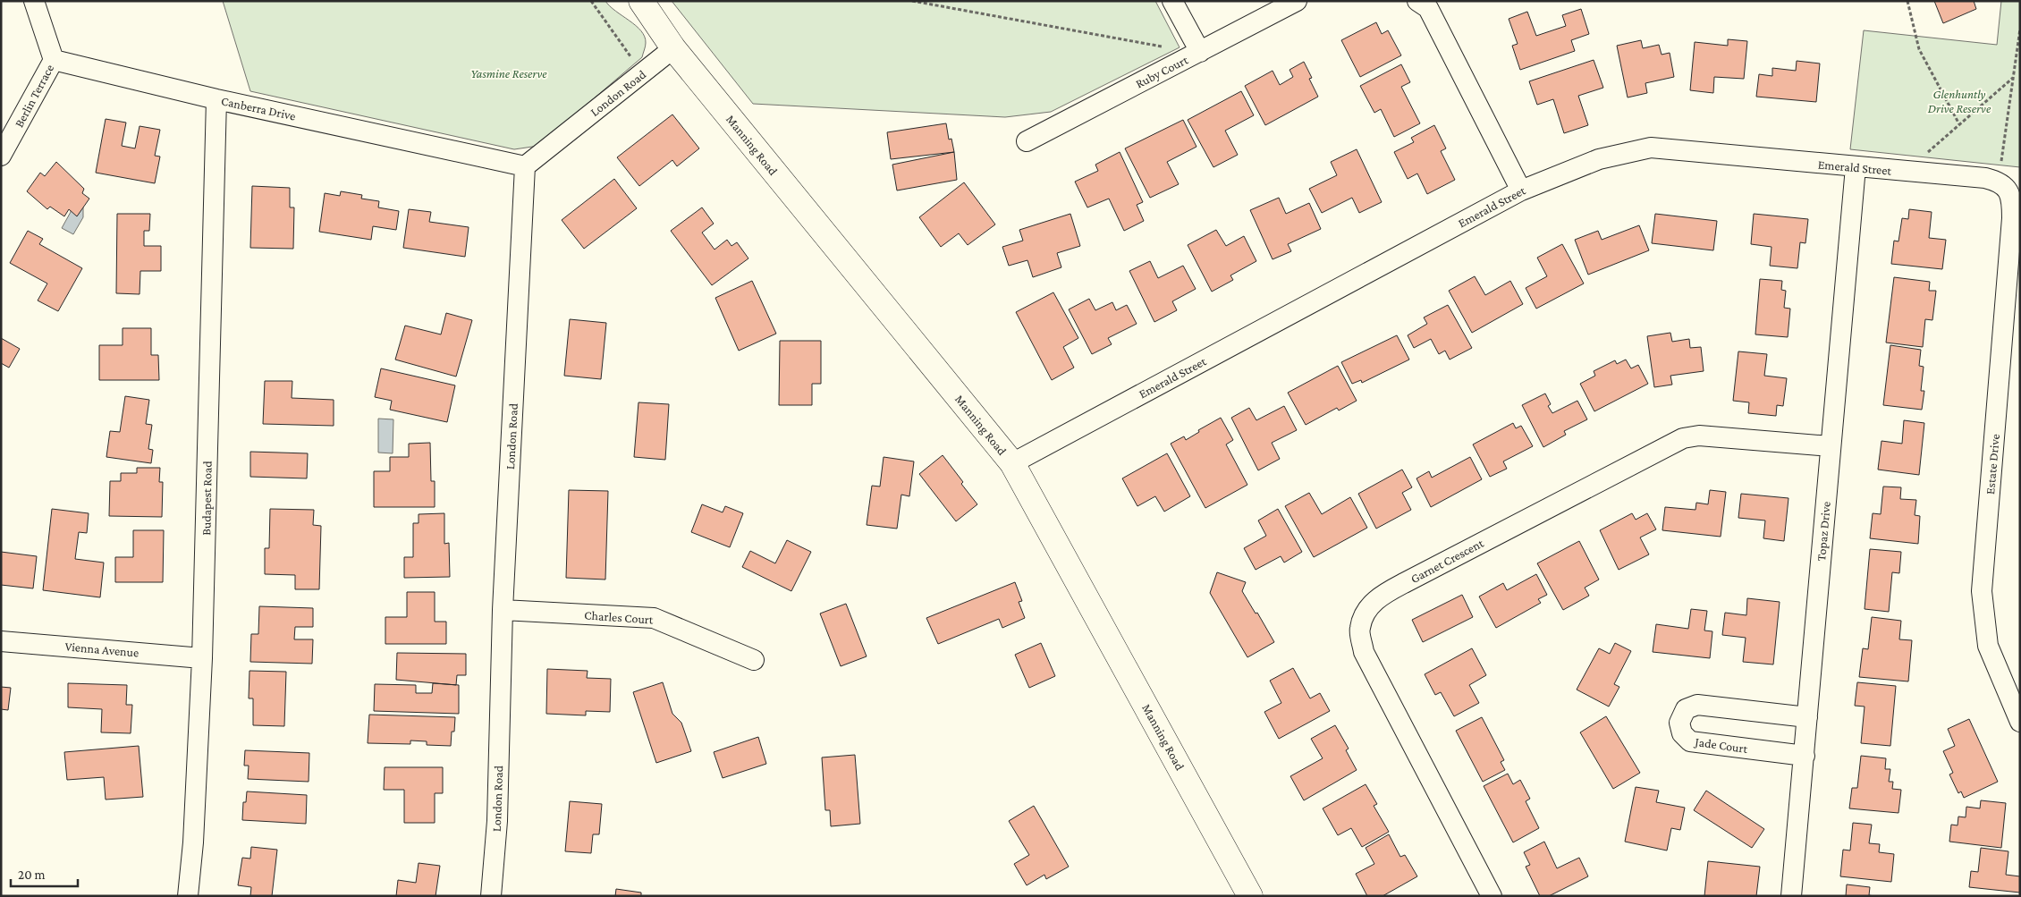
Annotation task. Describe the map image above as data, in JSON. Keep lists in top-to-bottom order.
{
  "streets": {
    "street": [
      "Ruby Court",
      "London Road",
      "Berlin Terrace",
      "Canberra Drive",
      "Manning Road",
      "Emerald Street",
      "Estate Drive",
      "Budapest Road",
      "Topaz Drive",
      "Garnet Crescent",
      "Charles Court",
      "Vienna Avenue",
      "Jade Court"
    ]
  },
  "crossings": [
    ["London Road", "Canberra Drive"],
    ["London Road", "Manning Road"],
    ["London Road", "Charles Court"],
    ["Berlin Terrace", "Canberra Drive"],
    ["Canberra Drive", "Budapest Road"],
    ["Manning Road", "Emerald Street"],
    ["Emerald Street", "Estate Drive"],
    ["Emerald Street", "Topaz Drive"],
    ["Budapest Road", "Vienna Avenue"],
    ["Topaz Drive", "Garnet Crescent"],
    ["Topaz Drive", "Jade Court"]
  ],
  "parks": ["Yasmine Reserve", "Glenhuntly Drive Reserve"],
  "scale_bar": "20 m"
}
